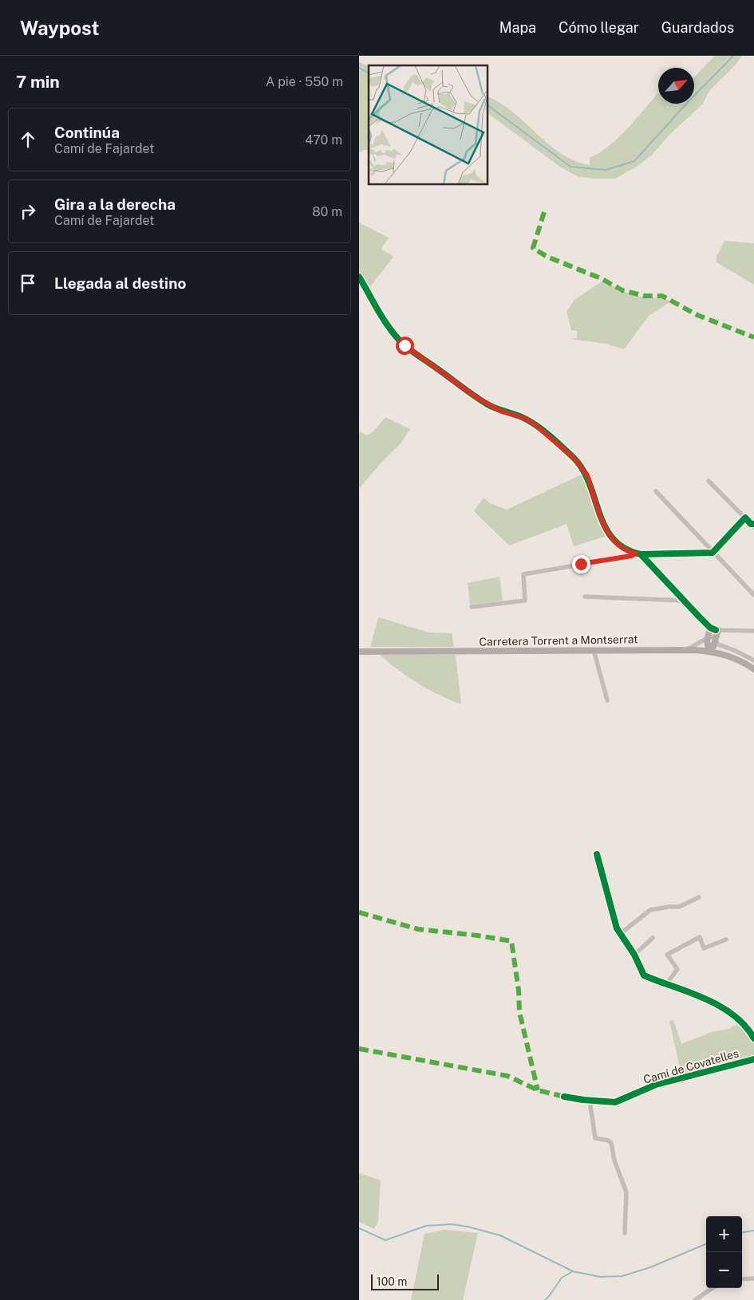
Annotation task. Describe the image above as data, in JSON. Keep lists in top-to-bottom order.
{
  "streets": {
    "main road": ["Carretera Torrent a Montserrat"],
    "street": ["Camí de Covatelles"]
  },
  "scale_bar": "100 m",
  "north": "top right",
  "page": {
    "header": "Waypost",
    "nav": ["Mapa", "Cómo llegar", "Guardados"],
    "heading": ["7 min", "A pie · 550 m"],
    "list": [
      ["Continúa", "Camí de Fajardet", "470 m"],
      ["Gira a la derecha", "Camí de Fajardet", "80 m"],
      "Llegada al destino"
    ],
    "map_buttons": ["+", "−"],
    "scale": "100 m"
  }
}
